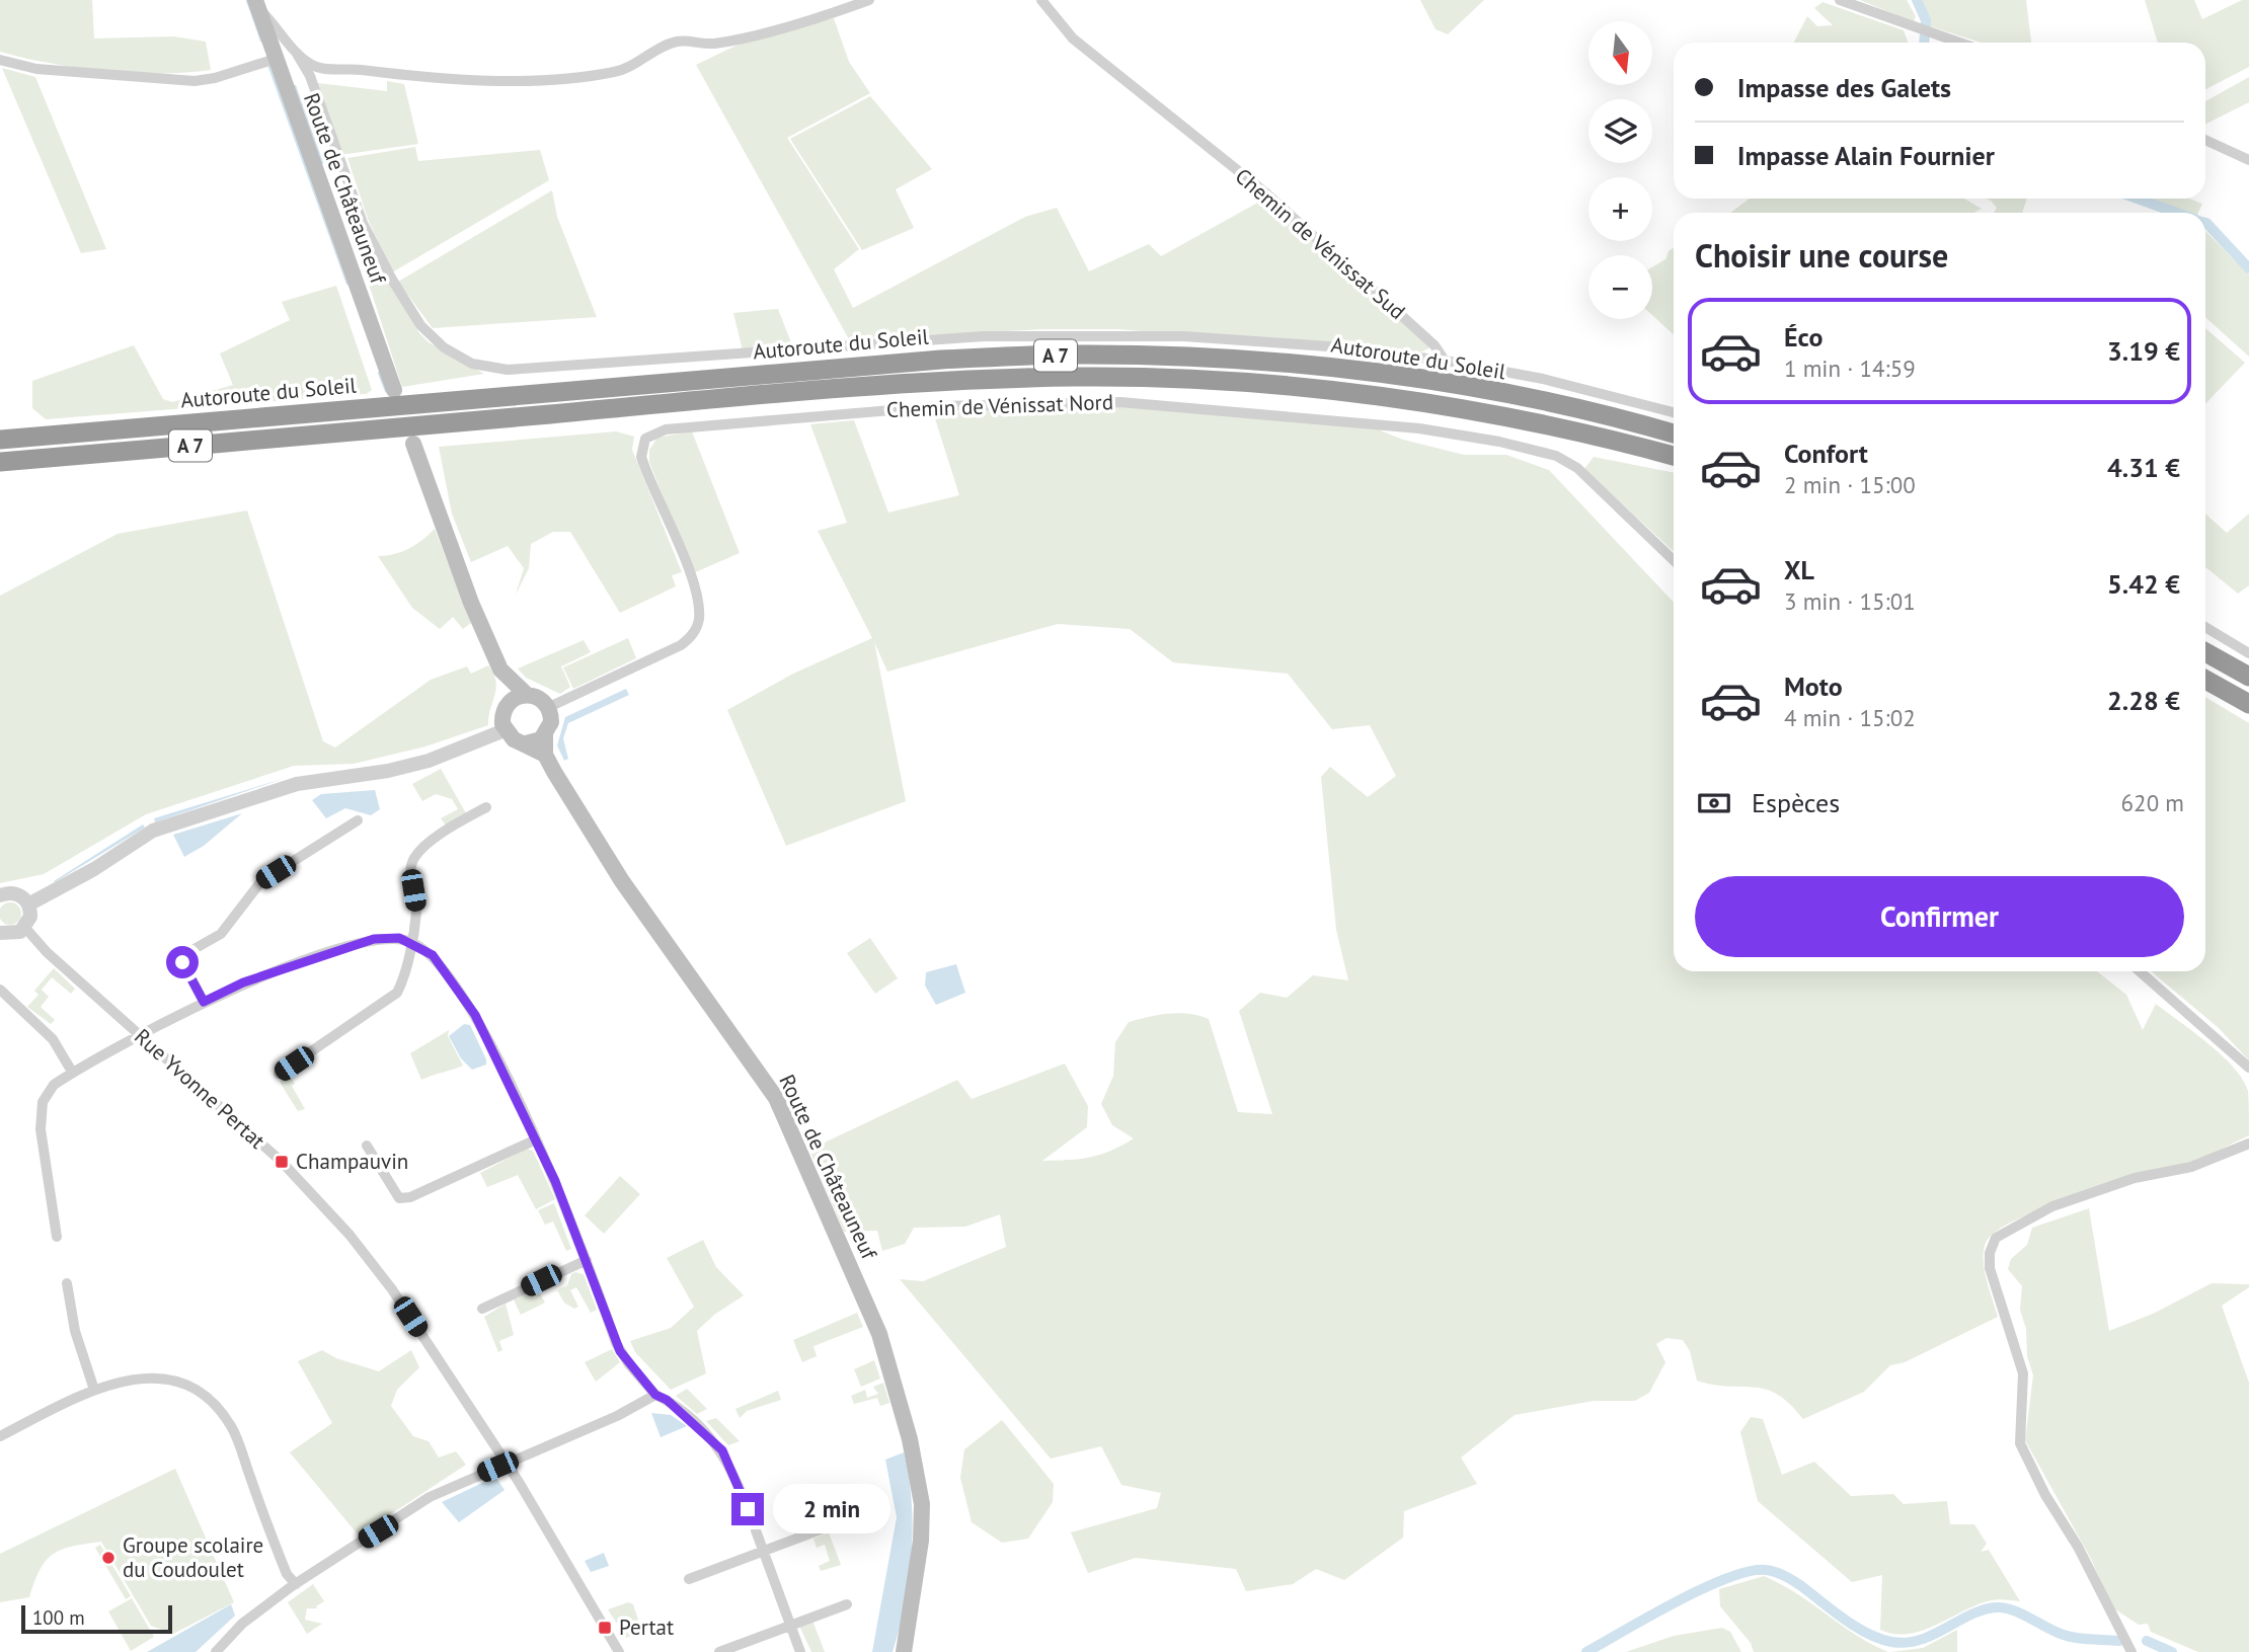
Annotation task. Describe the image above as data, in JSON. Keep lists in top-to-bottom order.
{
  "streets": {
    "highway": ["Autoroute du Soleil", "A 7"],
    "main road": ["Route de Châteauneuf"],
    "street": ["Chemin de Vénissat Sud", "Chemin de Vénissat Nord", "Rue Yvonne Pertat"]
  },
  "crossings": [
    ["Route de Châteauneuf", "Chemin de Vénissat Nord"]
  ],
  "places": {
    "transit": ["Champauvin", "Pertat"],
    "other": ["Groupe scolaire du Coudoulet"]
  },
  "scale_bar": "100 m",
  "north": "bottom",
  "page": {
    "map_buttons": ["+", "−"],
    "banner": ["Impasse des Galets", "Impasse Alain Fournier"],
    "heading": "Choisir une course",
    "list": [
      {
        "name": "Éco",
        "note": "1 min · 14:59",
        "value": "3.19 €"
      },
      {
        "name": "Confort",
        "note": "2 min · 15:00",
        "value": "4.31 €"
      },
      {
        "name": "XL",
        "note": "3 min · 15:01",
        "value": "5.42 €"
      },
      {
        "name": "Moto",
        "note": "4 min · 15:02",
        "value": "2.28 €"
      }
    ],
    "pay": ["Espèces", "620 m"],
    "buttons": "Confirmer",
    "bubble": "2 min",
    "scale": "100 m"
  }
}
